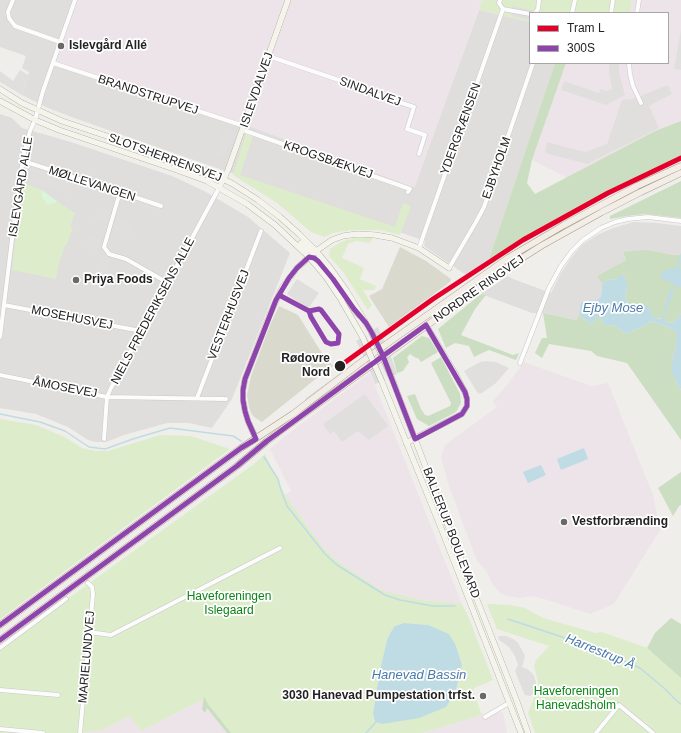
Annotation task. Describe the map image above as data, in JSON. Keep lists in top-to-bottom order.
{
  "streets": {
    "main road": ["NORDRE RINGVEJ"],
    "street": [
      "ISLEVDALVEJ",
      "SINDALVEJ",
      "BRANDSTRUPVEJ",
      "YDERGRÆNSEN",
      "SLOTSHERRENSVEJ",
      "KROGSBÆKVEJ",
      "EJBYHOLM",
      "MØLLEVANGEN",
      "ISLEVGÅRD ALLE",
      "NIELS FREDERIKSENS ALLE",
      "VESTERHUSVEJ",
      "MOSEHUSVEJ",
      "ÅMOSEVEJ",
      "BALLERUP BOULEVARD",
      "MARIELUNDVEJ"
    ]
  },
  "crossings": [
    ["ISLEVDALVEJ", "SINDALVEJ"],
    ["ISLEVDALVEJ", "BRANDSTRUPVEJ"],
    ["ISLEVDALVEJ", "SLOTSHERRENSVEJ"],
    ["ISLEVDALVEJ", "KROGSBÆKVEJ"],
    ["ISLEVDALVEJ", "NIELS FREDERIKSENS ALLE"],
    ["BRANDSTRUPVEJ", "KROGSBÆKVEJ"],
    ["BRANDSTRUPVEJ", "ISLEVGÅRD ALLE"],
    ["SLOTSHERRENSVEJ", "ISLEVGÅRD ALLE"],
    ["SLOTSHERRENSVEJ", "NIELS FREDERIKSENS ALLE"],
    ["SLOTSHERRENSVEJ", "BALLERUP BOULEVARD"],
    ["MØLLEVANGEN", "ISLEVGÅRD ALLE"],
    ["ISLEVGÅRD ALLE", "MOSEHUSVEJ"],
    ["NIELS FREDERIKSENS ALLE", "MOSEHUSVEJ"],
    ["NIELS FREDERIKSENS ALLE", "ÅMOSEVEJ"],
    ["VESTERHUSVEJ", "ÅMOSEVEJ"]
  ],
  "water": ["Ejby Mose", "Harrestrup Å", "Hanevad Bassin"],
  "parks": ["Haveforeningen Islegaard", "Haveforeningen Hanevadsholm"],
  "places": [
    "Islevgård Allé",
    "Priya Foods",
    "Rødovre Nord",
    "Vestforbrænding",
    "3030 Hanevad Pumpestation trfst."
  ],
  "lines": ["tram line L", "transit line 300S"],
  "legend": ["Tram L", "300S"]
}
